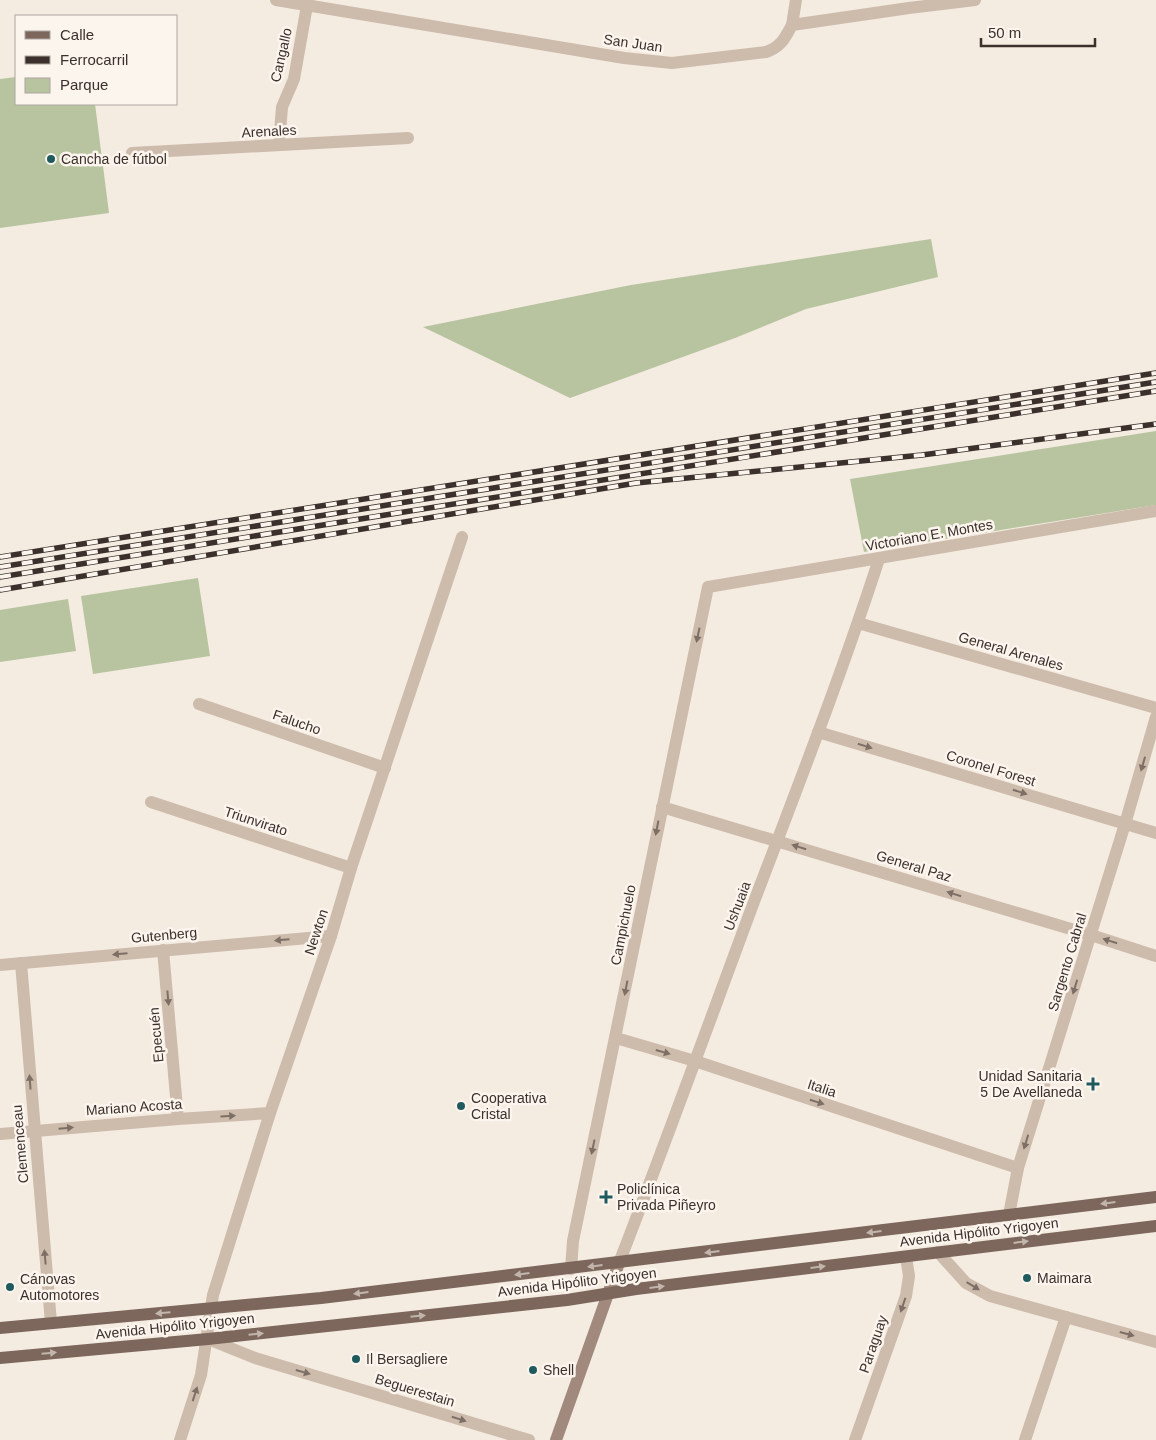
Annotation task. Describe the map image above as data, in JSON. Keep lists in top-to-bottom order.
{
  "streets": {
    "main road": ["Avenida Hipólito Yrigoyen"],
    "street": [
      "San Juan",
      "Cangallo",
      "Arenales",
      "Victoriano E. Montes",
      "General Arenales",
      "Falucho",
      "Coronel Forest",
      "Triunvirato",
      "General Paz",
      "Ushuaia",
      "Campichuelo",
      "Newton",
      "Gutenberg",
      "Sargento Cabral",
      "Epecuén",
      "Italia",
      "Mariano Acosta",
      "Clemenceau",
      "Paraguay",
      "Beguerestain"
    ]
  },
  "crossings": [
    ["San Juan", "Cangallo"],
    ["Cangallo", "Arenales"],
    ["Victoriano E. Montes", "Ushuaia"],
    ["Victoriano E. Montes", "Campichuelo"],
    ["General Arenales", "Ushuaia"],
    ["Falucho", "Newton"],
    ["Coronel Forest", "Ushuaia"],
    ["Coronel Forest", "Sargento Cabral"],
    ["Triunvirato", "Newton"],
    ["General Paz", "Ushuaia"],
    ["General Paz", "Campichuelo"],
    ["General Paz", "Sargento Cabral"],
    ["Ushuaia", "Italia"],
    ["Ushuaia", "Avenida Hipólito Yrigoyen"],
    ["Campichuelo", "Italia"],
    ["Campichuelo", "Avenida Hipólito Yrigoyen"],
    ["Newton", "Gutenberg"],
    ["Newton", "Mariano Acosta"],
    ["Newton", "Avenida Hipólito Yrigoyen"],
    ["Newton", "Beguerestain"],
    ["Gutenberg", "Epecuén"],
    ["Gutenberg", "Clemenceau"],
    ["Sargento Cabral", "Italia"],
    ["Sargento Cabral", "Avenida Hipólito Yrigoyen"],
    ["Epecuén", "Mariano Acosta"],
    ["Mariano Acosta", "Clemenceau"],
    ["Clemenceau", "Avenida Hipólito Yrigoyen"],
    ["Avenida Hipólito Yrigoyen", "Paraguay"],
    ["Avenida Hipólito Yrigoyen", "Beguerestain"]
  ],
  "one_way": [
    "Coronel Forest",
    "General Paz",
    "Campichuelo",
    "Gutenberg",
    "Sargento Cabral",
    "Epecuén",
    "Italia",
    "Mariano Acosta",
    "Clemenceau",
    "Paraguay",
    "Beguerestain"
  ],
  "places": {
    "other": [
      "Cancha de fútbol",
      "Cooperativa Cristal",
      "Maimara",
      "Cánovas Automotores",
      "Il Bersagliere",
      "Shell"
    ],
    "health": ["Unidad Sanitaria 5 De Avellaneda", "Policlínica Privada Piñeyro"]
  },
  "legend": ["Calle", "Ferrocarril", "Parque"],
  "scale_bar": "50 m"
}
